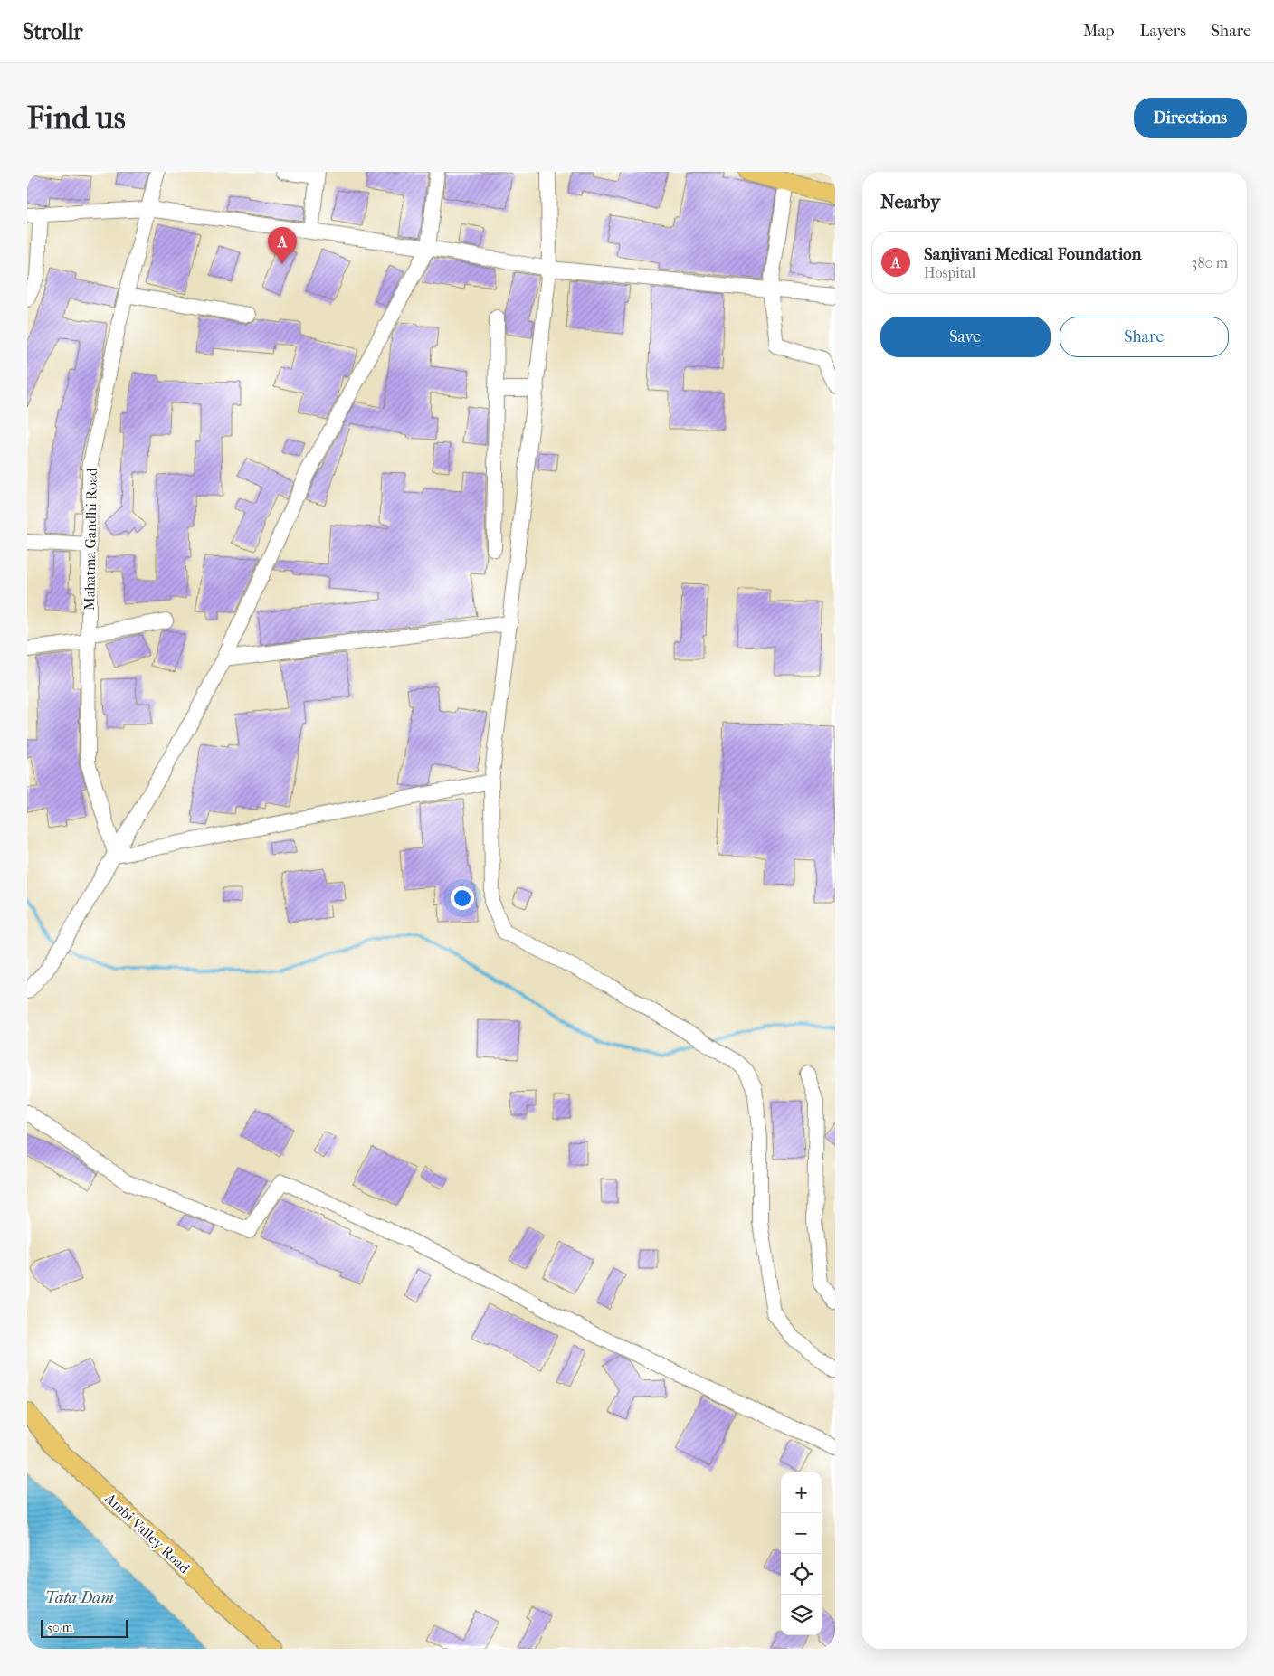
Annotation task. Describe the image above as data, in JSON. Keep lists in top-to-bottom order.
{
  "streets": {
    "main road": ["Ambi Valley Road"],
    "street": ["Mahatma Gandhi Road"]
  },
  "water": ["Tata Dam"],
  "scale_bar": "50 m",
  "page": {
    "header": "Strollr",
    "nav": ["Map", "Layers", "Share"],
    "buttons": [
      "Directions",
      ["Save", "Share"]
    ],
    "title": "Find us",
    "heading": "Nearby",
    "pins": "A",
    "list": [
      {
        "mark": "A",
        "name": "Sanjivani Medical Foundation",
        "note": "Hospital",
        "value": "380 m"
      }
    ],
    "map_buttons": ["+", "−"],
    "scale": "50 m"
  }
}
